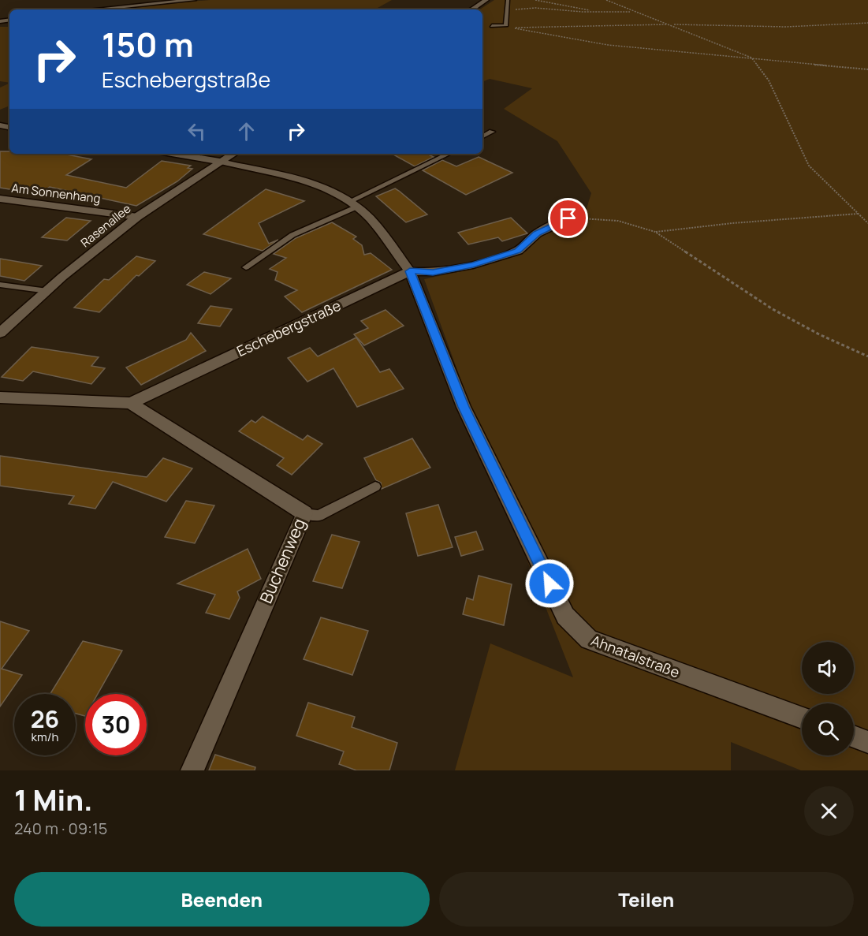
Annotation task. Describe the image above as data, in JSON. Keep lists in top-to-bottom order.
{
  "streets": {
    "street": [
      "Am Sonnenhang",
      "Rasenallee",
      "Eschebergstraße",
      "Buchenweg",
      "Ahnatalstraße"
    ]
  },
  "crossings": [
    ["Am Sonnenhang", "Rasenallee"],
    ["Rasenallee", "Ahnatalstraße"],
    ["Eschebergstraße", "Buchenweg"],
    ["Eschebergstraße", "Ahnatalstraße"]
  ],
  "page": {
    "turn": ["150 m", "Eschebergstraße"],
    "speed": "26 km/h",
    "limit": "30",
    "heading": ["1 Min.", "240 m · 09:15"],
    "buttons": ["Beenden", "Teilen"]
  }
}
